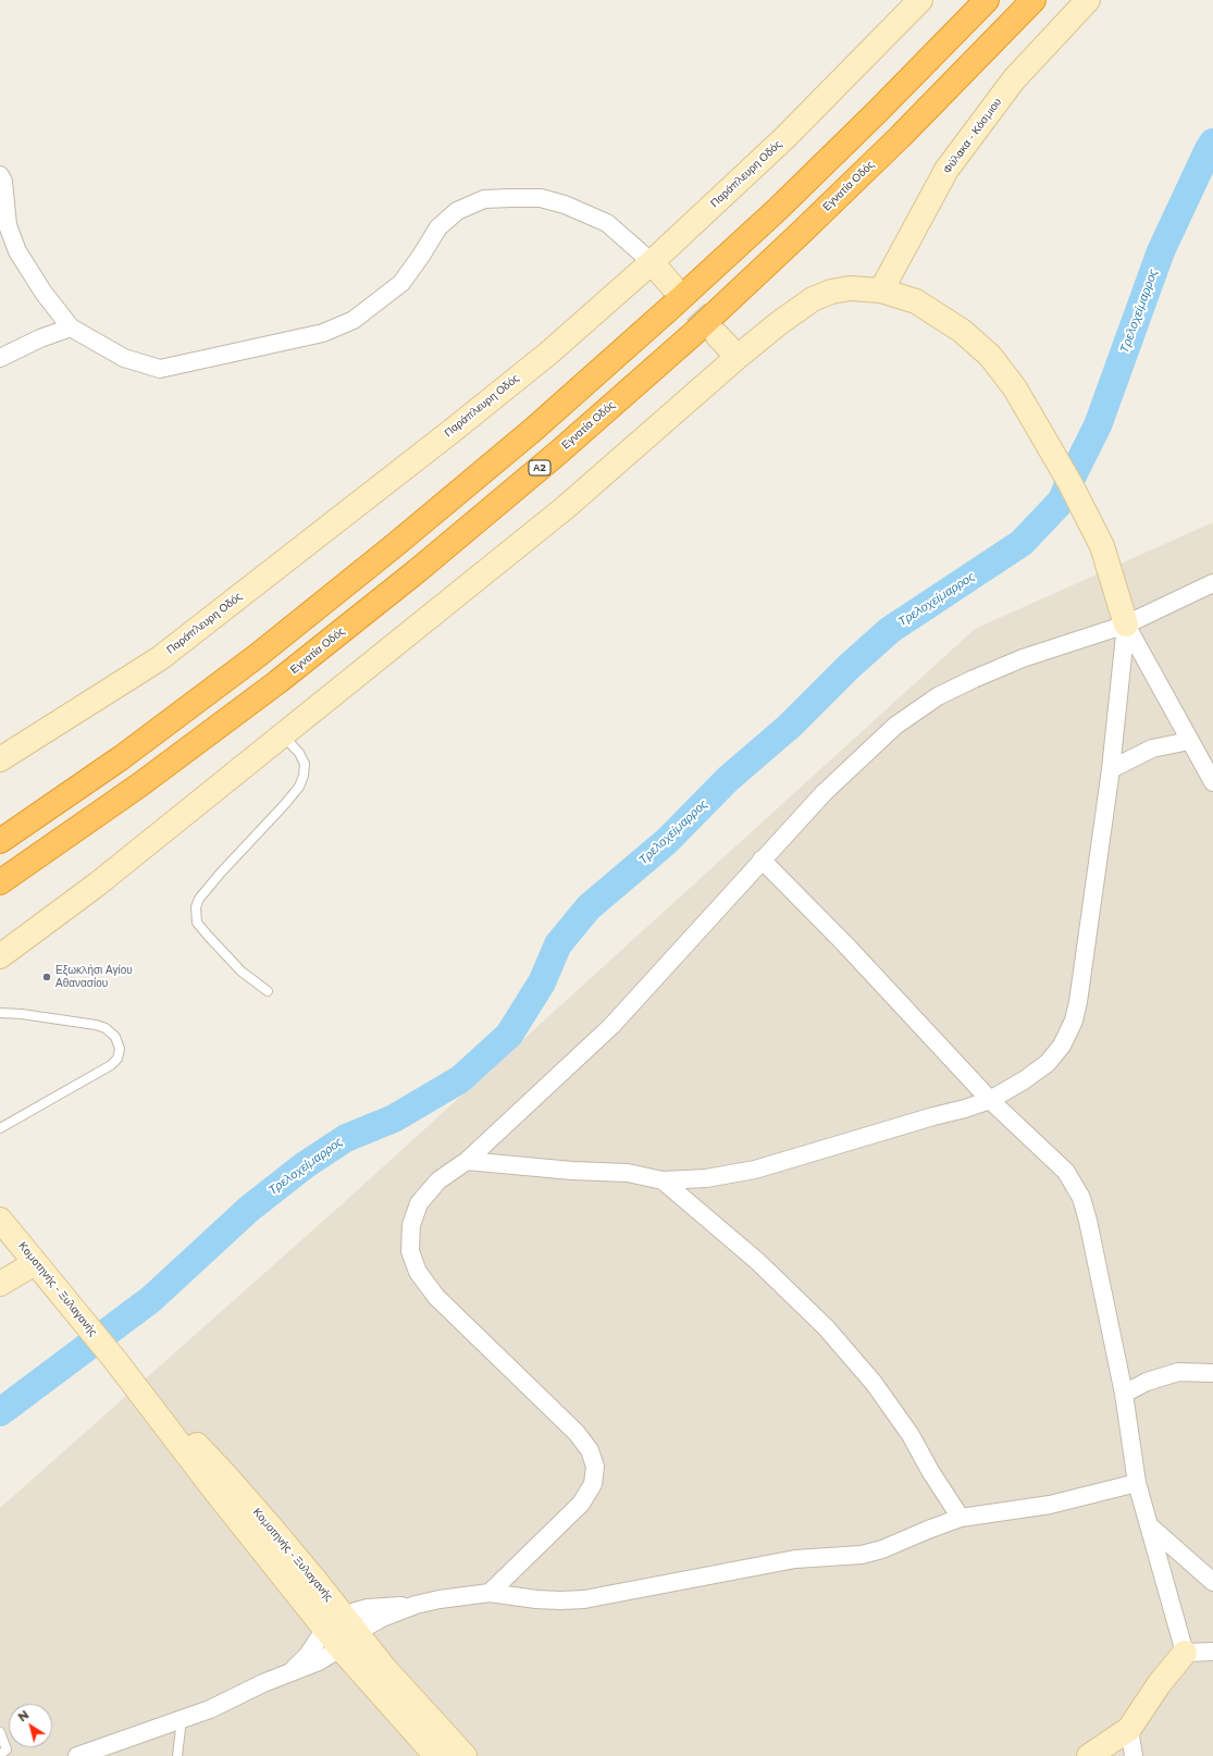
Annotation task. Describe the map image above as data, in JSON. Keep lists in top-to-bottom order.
{
  "streets": {
    "highway": ["Εγνατία Οδός", "Α2"],
    "street": ["Φύλακα - Κόσμιου", "Παράπλευρη Οδός", "Κομοτηνής - Ξυλαγανής"]
  },
  "water": ["Τρελοχείμαρρος"],
  "places": ["Εξωκλήσι Αγίου Αθανασίου"],
  "north": "top left"
}
